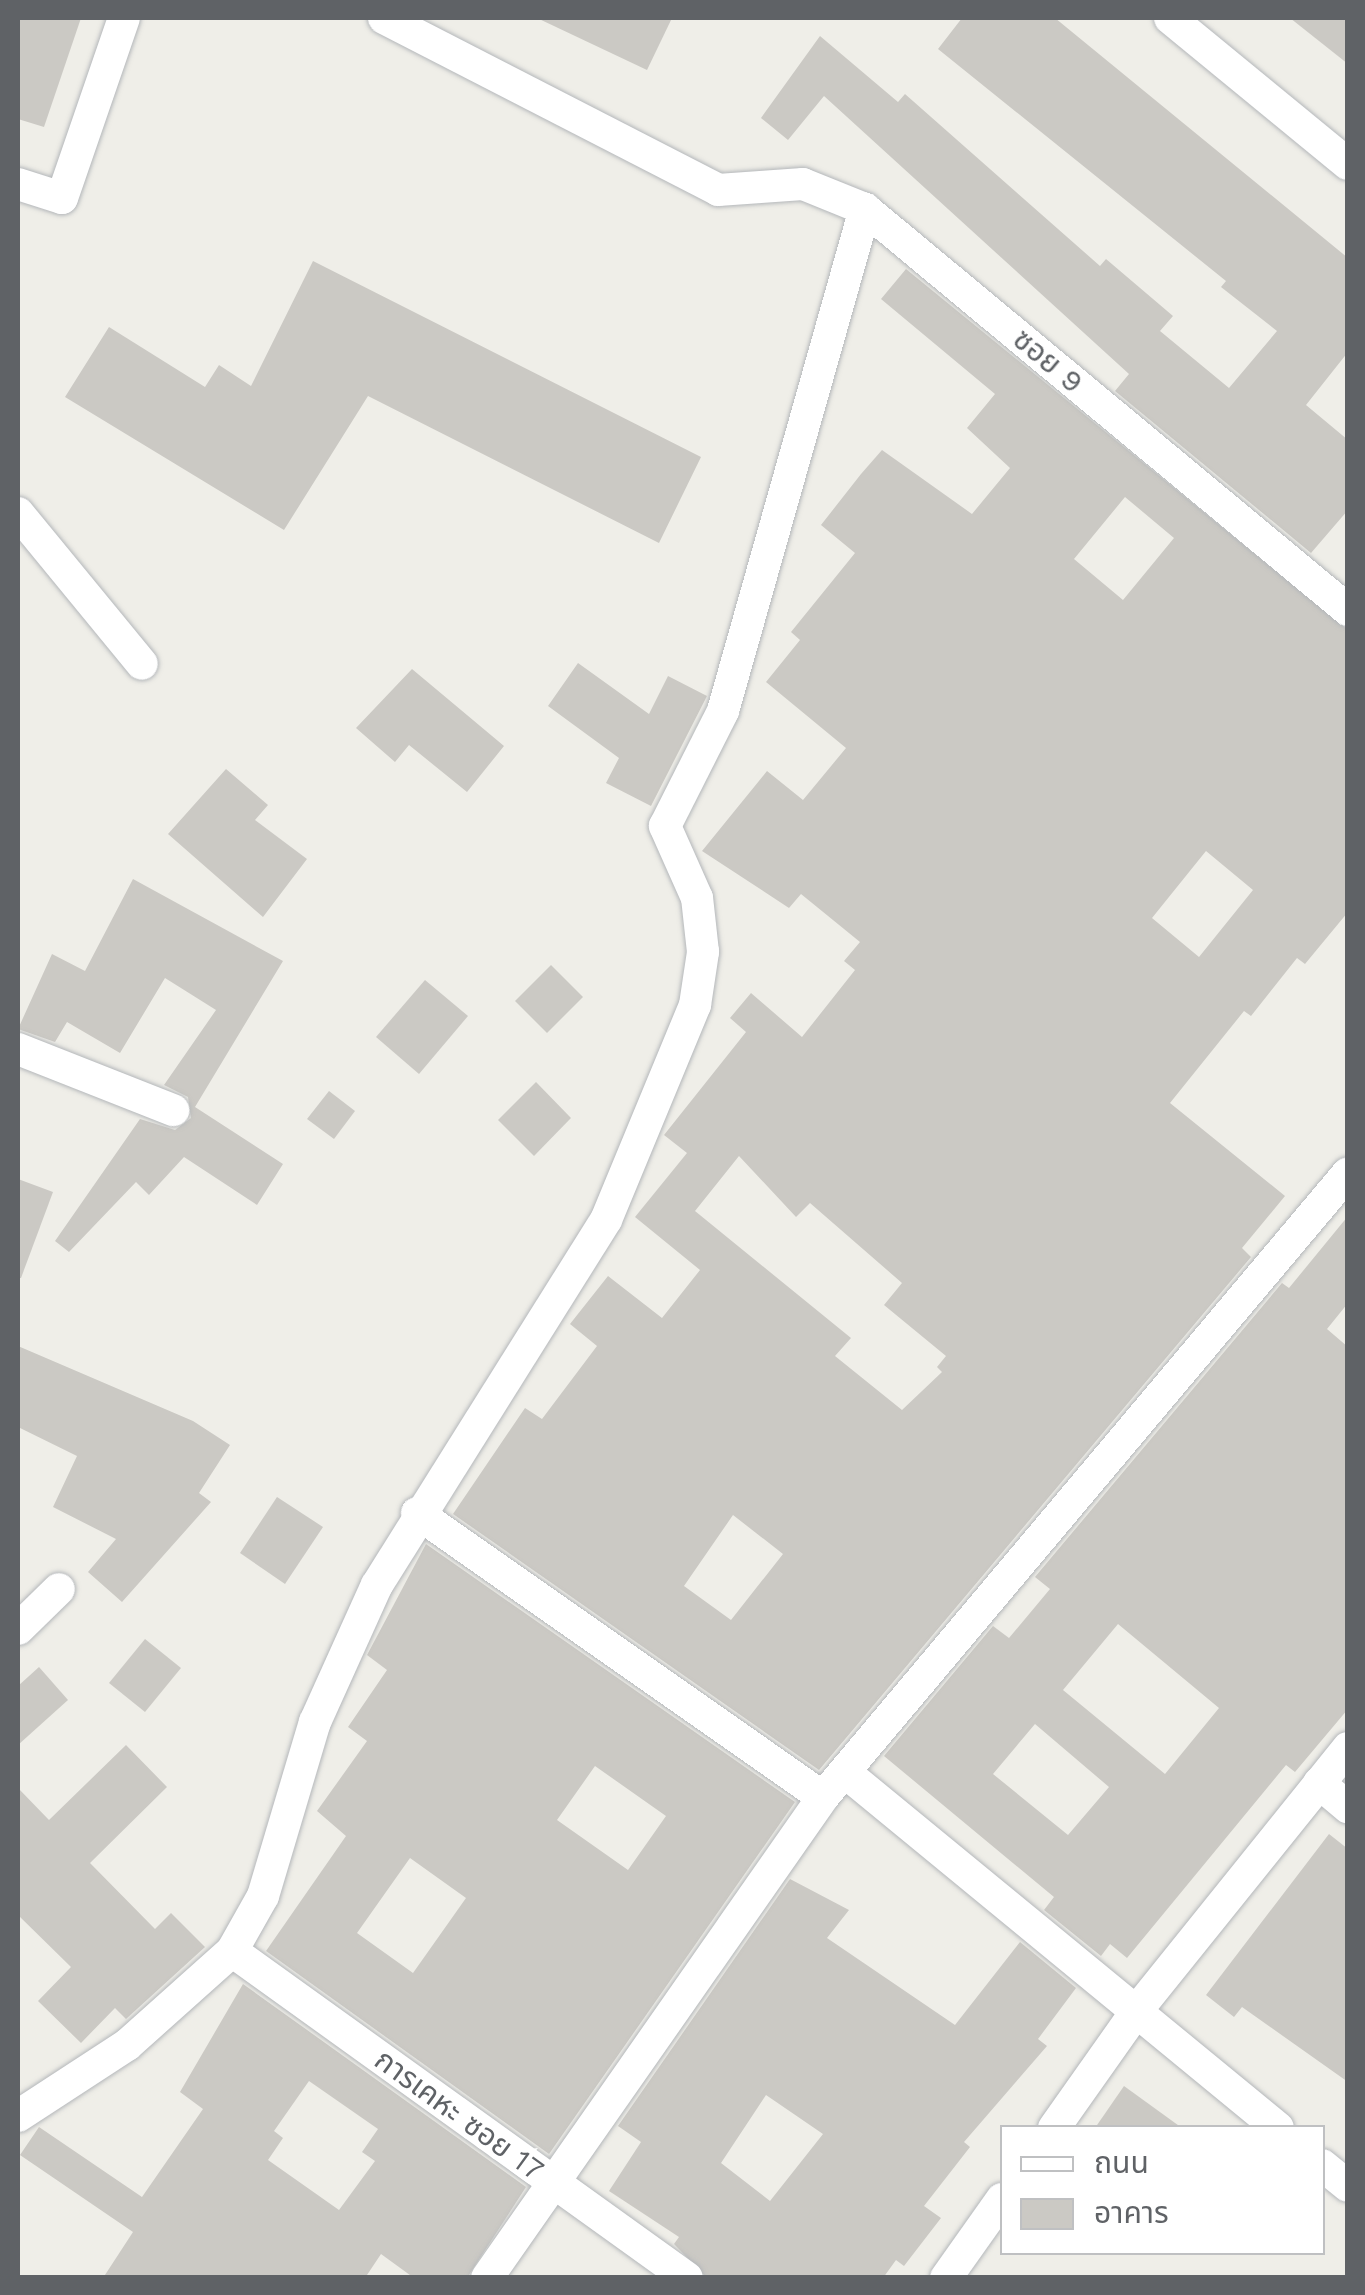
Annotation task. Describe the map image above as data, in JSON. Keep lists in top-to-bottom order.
{
  "streets": {
    "street": ["ซอย 9", "การเคหะ ซอย 17"]
  },
  "legend": ["ถนน", "อาคาร"]
}
